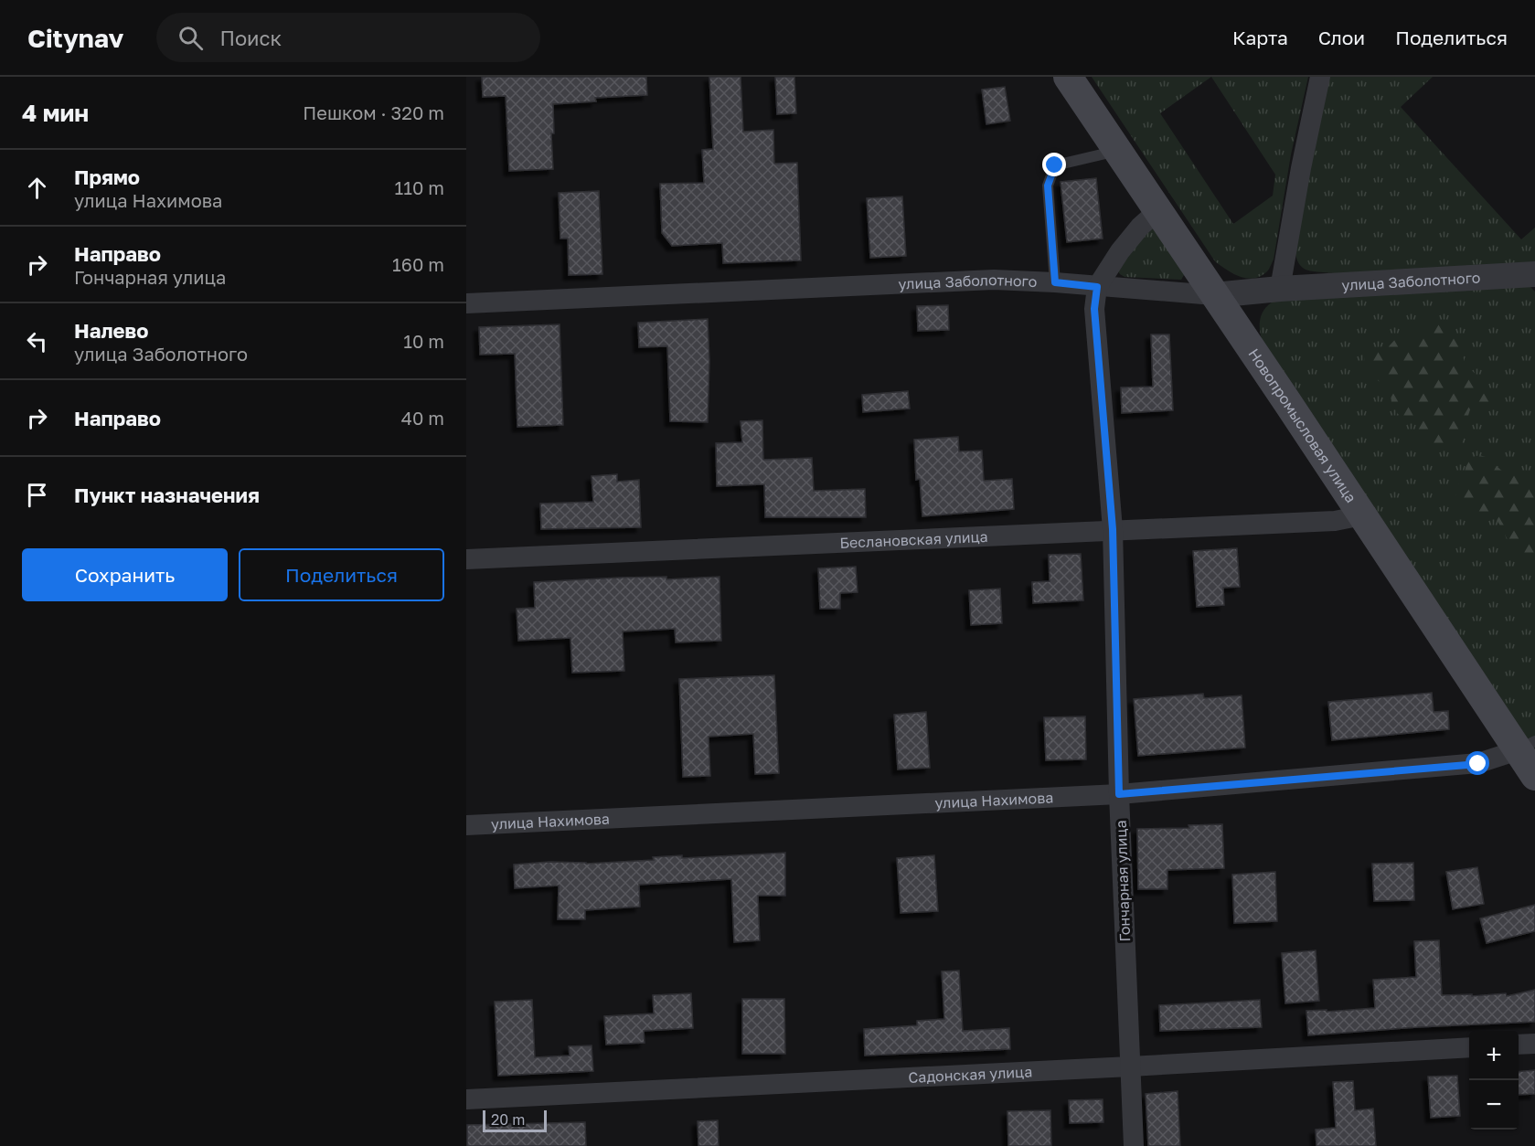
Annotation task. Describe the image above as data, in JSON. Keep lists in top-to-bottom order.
{
  "streets": {
    "main road": ["Новопромысловая улица"],
    "street": [
      "улица Заболотного",
      "Беслановская улица",
      "улица Нахимова",
      "Гончарная улица",
      "Садонская улица"
    ]
  },
  "crossings": [
    ["улица Заболотного", "Новопромысловая улица"],
    ["улица Заболотного", "Гончарная улица"],
    ["Новопромысловая улица", "Беслановская улица"],
    ["Новопромысловая улица", "улица Нахимова"],
    ["Новопромысловая улица", "Гончарная улица"],
    ["Беслановская улица", "Гончарная улица"],
    ["улица Нахимова", "Гончарная улица"],
    ["Гончарная улица", "Садонская улица"]
  ],
  "scale_bar": "20 m",
  "page": {
    "header": "Citynav",
    "search": "Поиск",
    "nav": ["Карта", "Слои", "Поделиться"],
    "heading": ["4 мин", "Пешком · 320 m"],
    "list": [
      ["Прямо", "улица Нахимова", "110 m"],
      ["Направо", "Гончарная улица", "160 m"],
      ["Налево", "улица Заболотного", "10 m"],
      ["Направо", "40 m"],
      "Пункт назначения"
    ],
    "buttons": ["Сохранить", "Поделиться"],
    "map_buttons": ["+", "−"],
    "scale": "20 m"
  }
}
